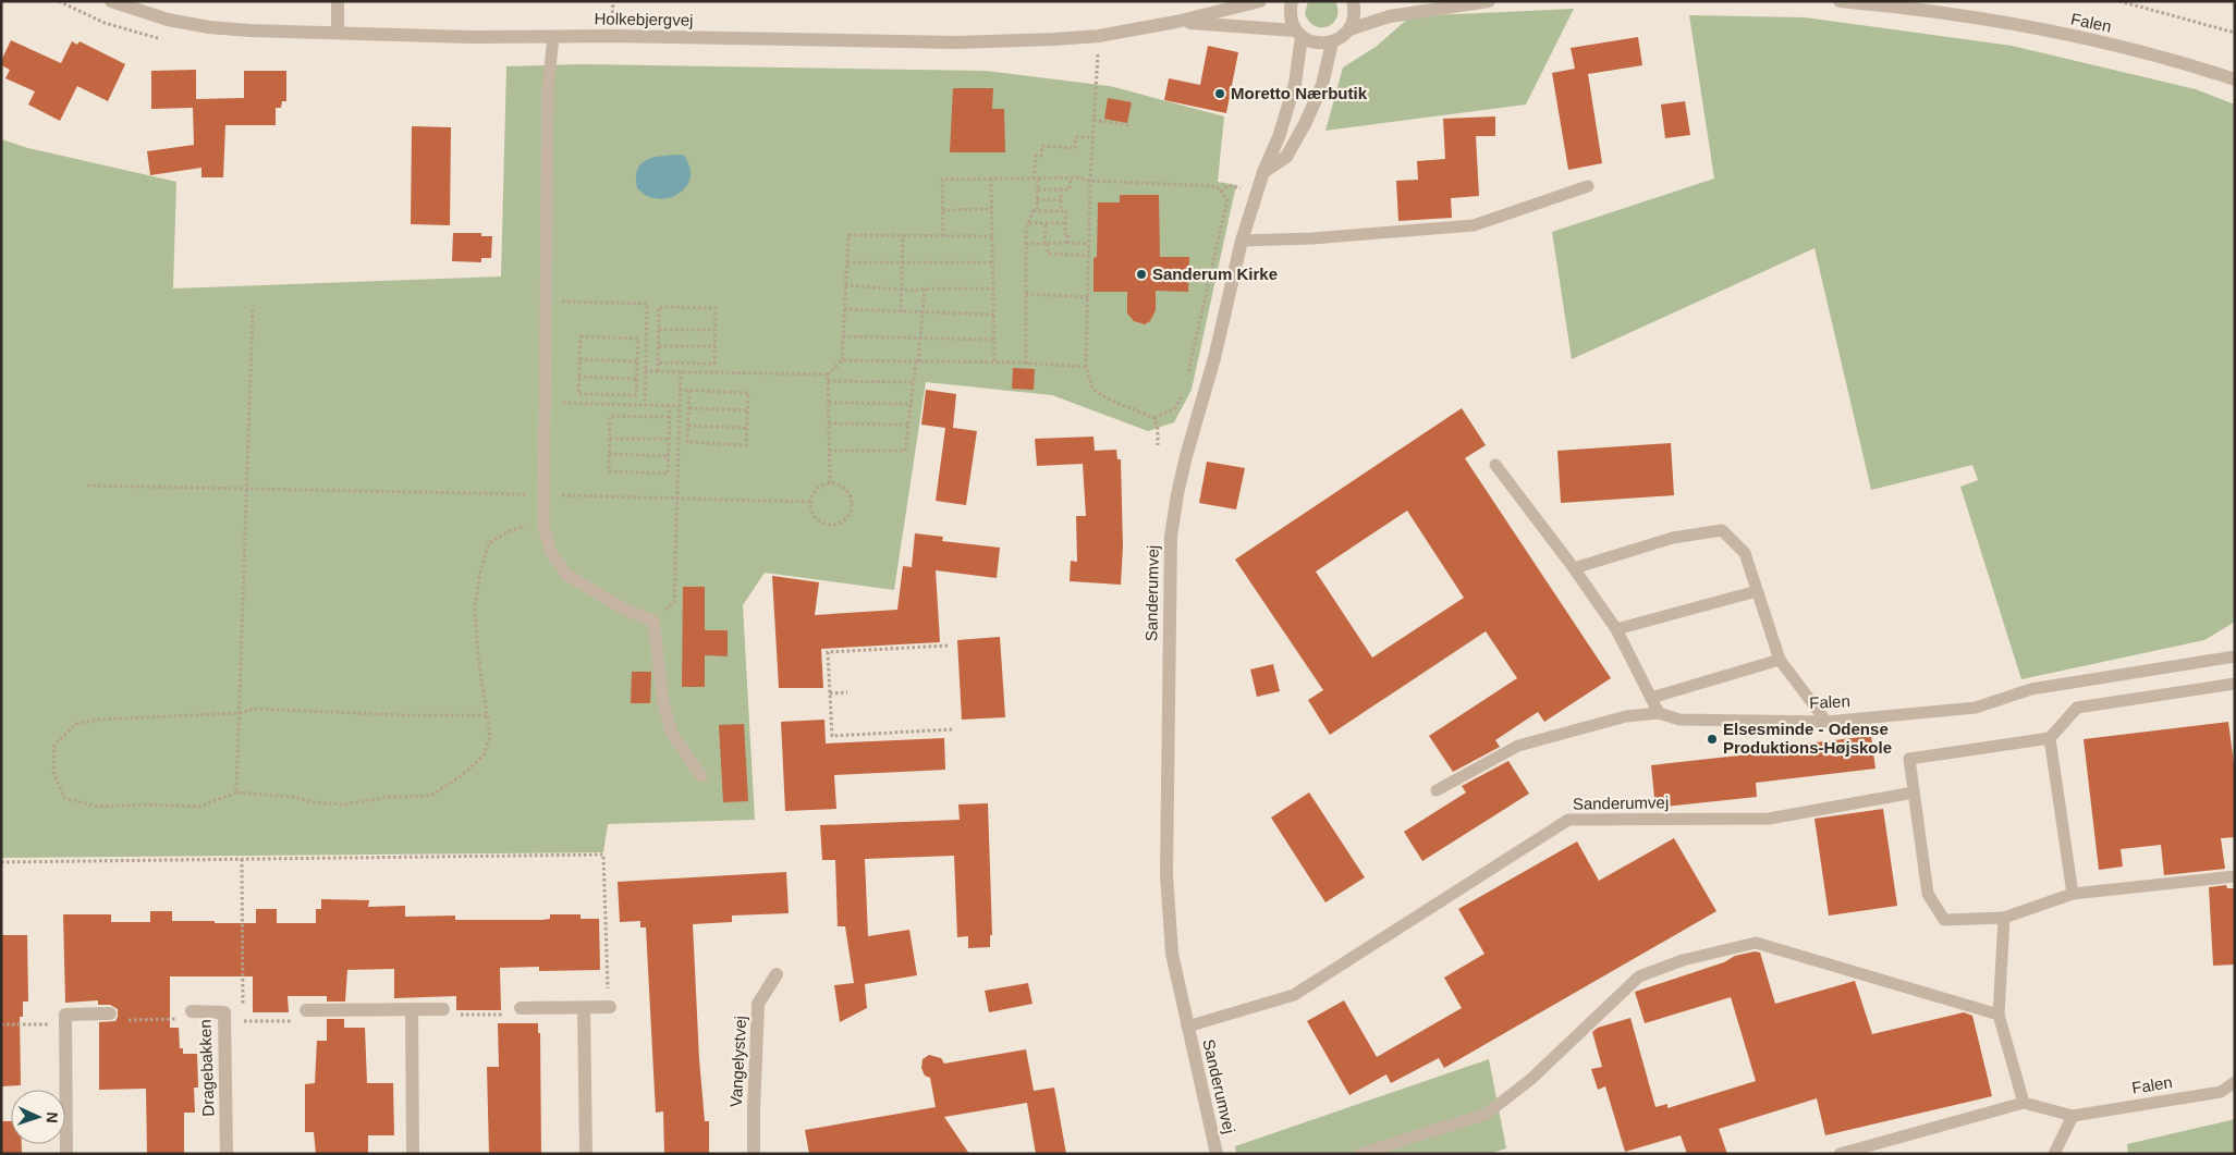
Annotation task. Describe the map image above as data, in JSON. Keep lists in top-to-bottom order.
{
  "streets": {
    "street": [
      "Holkebjergvej",
      "Falen",
      "Sanderumvej",
      "Vangelystvej",
      "Dragebakken"
    ]
  },
  "crossings": [
    ["Holkebjergvej", "Sanderumvej"]
  ],
  "places": ["Moretto Nærbutik", "Sanderum Kirke", "Elsesminde - Odense Produktions-Højskole"],
  "north": "right"
}
